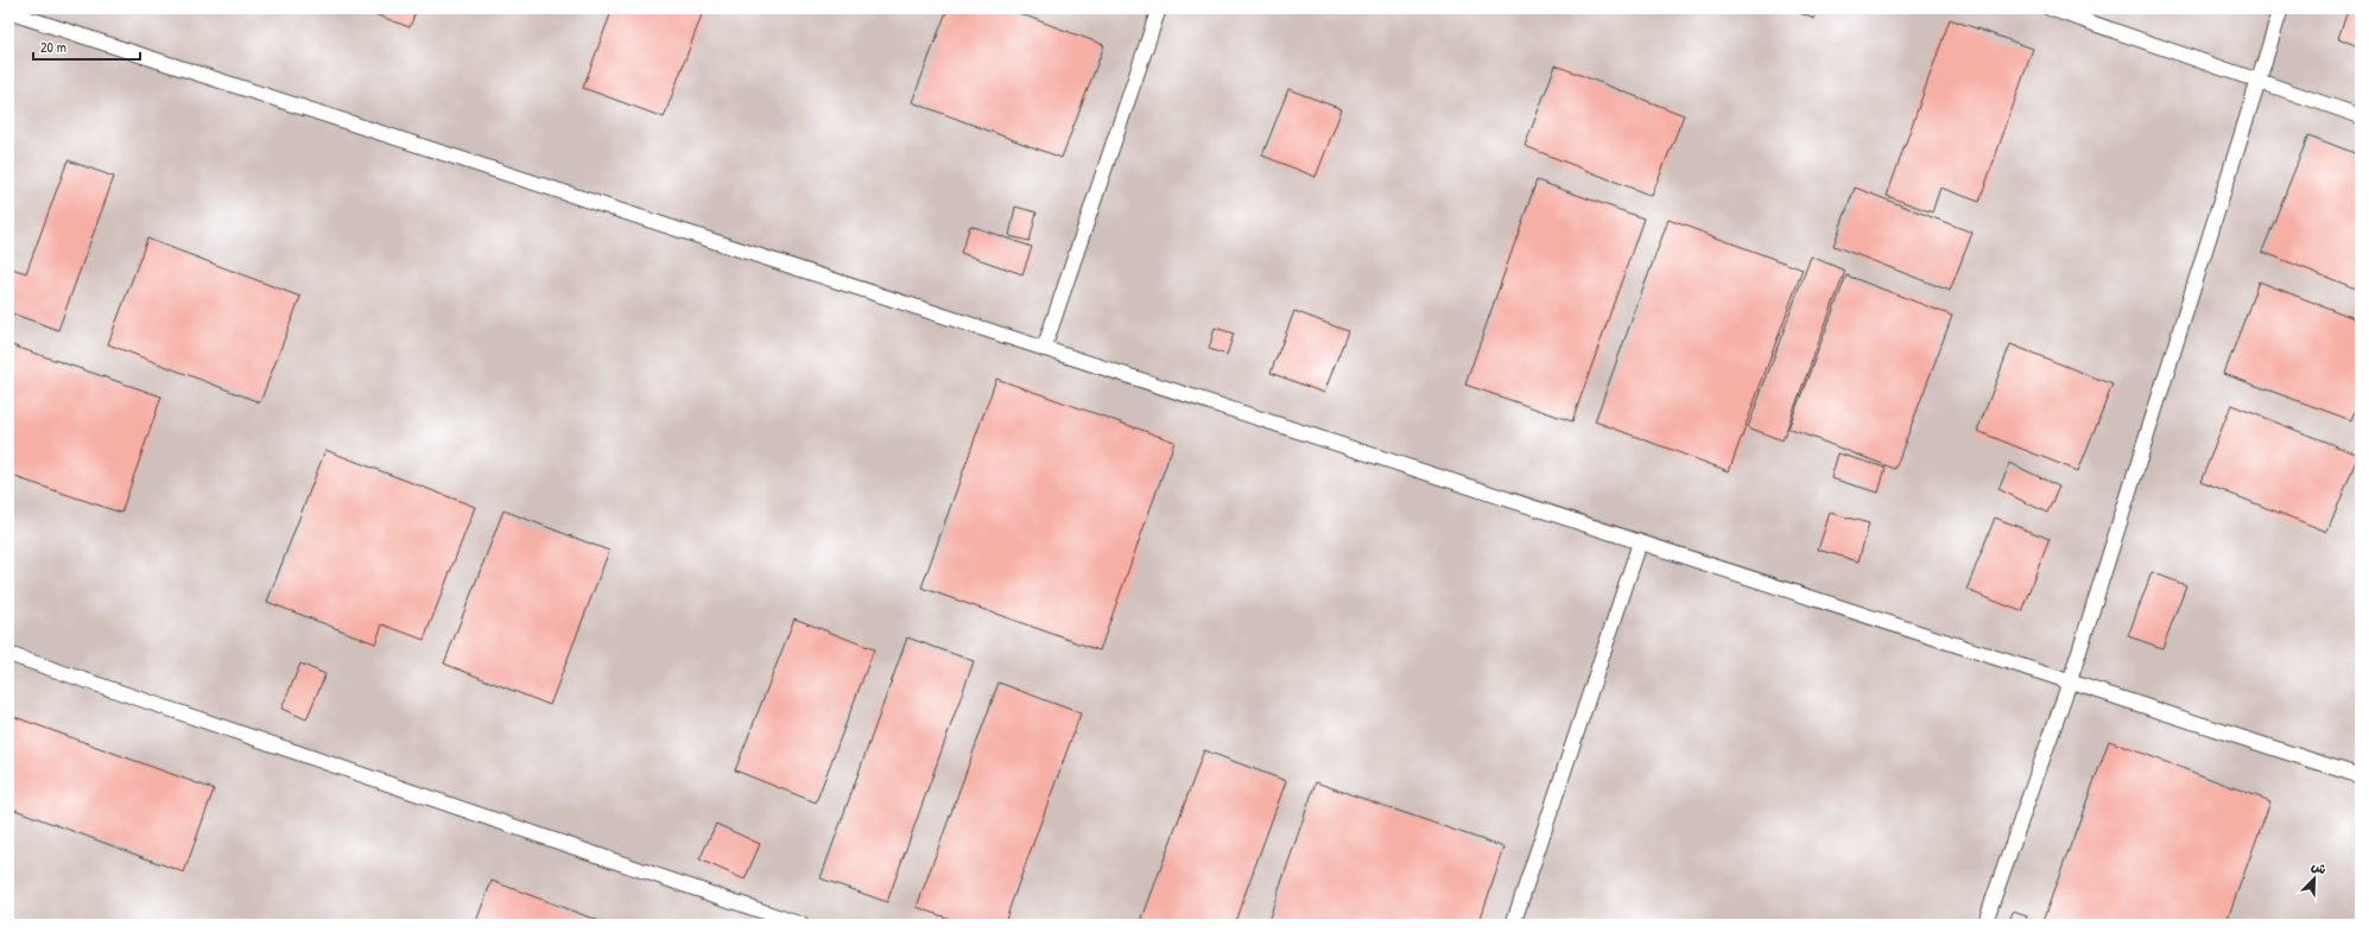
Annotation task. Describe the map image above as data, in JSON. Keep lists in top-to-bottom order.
{
  "scale_bar": "20 m",
  "north": "top right"
}
